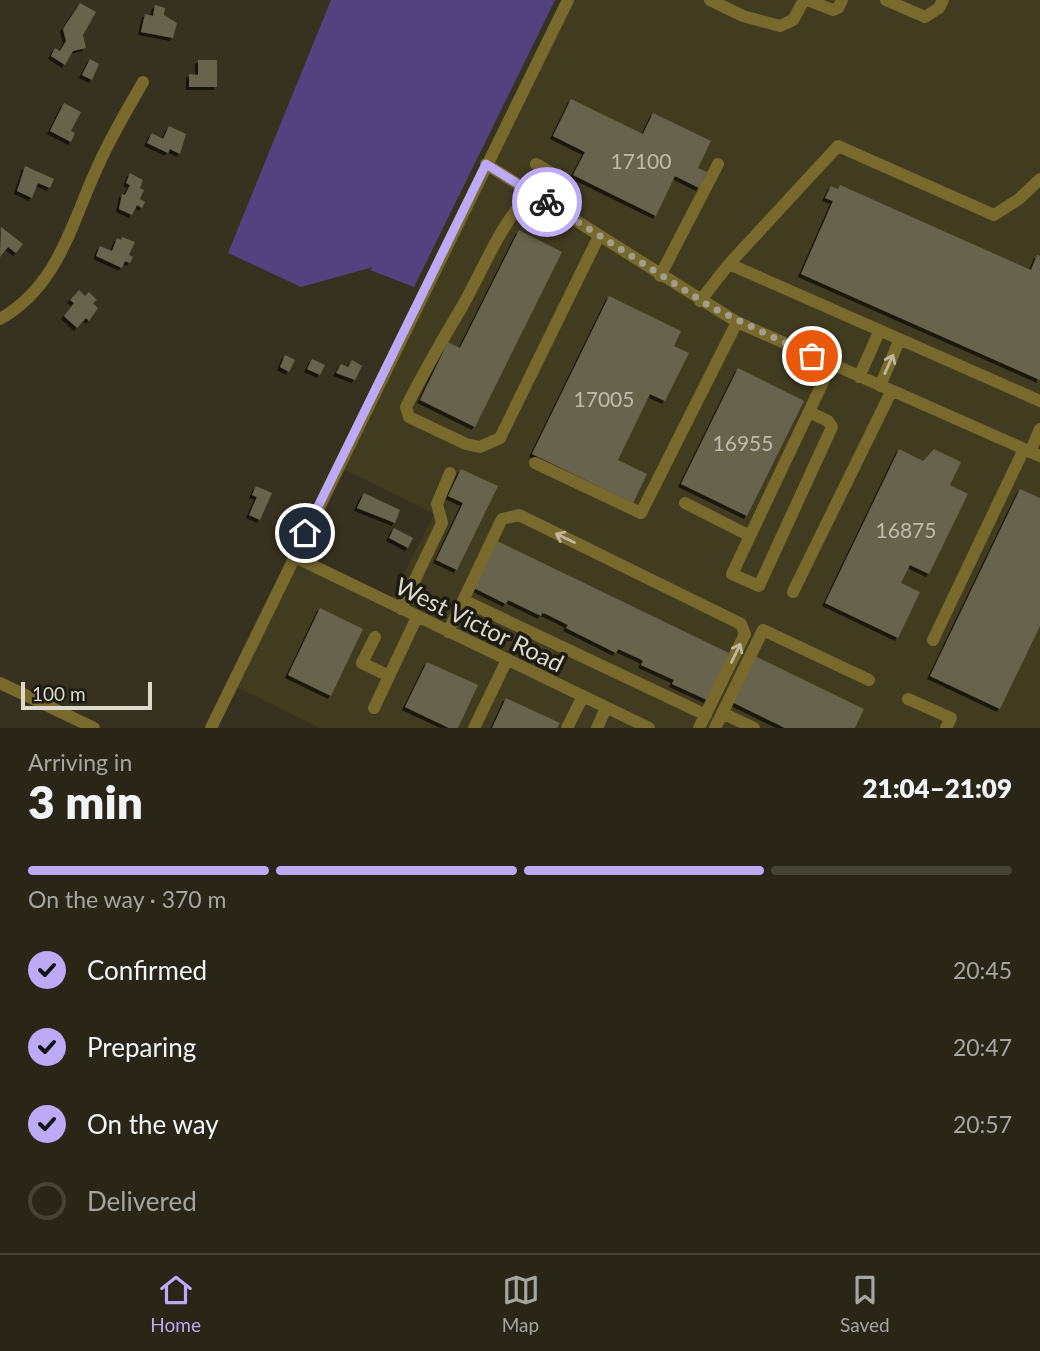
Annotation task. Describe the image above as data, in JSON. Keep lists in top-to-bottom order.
{
  "streets": {
    "street": ["West Victor Road"]
  },
  "house_numbers": [
    "17100",
    "17005",
    "16955",
    "16875"
  ],
  "scale_bar": "100 m",
  "page": {
    "scale": "100 m",
    "heading": ["3 min", "Arriving in", "21:04–21:09"],
    "bar": "On the way · 370 m",
    "list": [
      ["Confirmed", "20:45"],
      ["Preparing", "20:47"],
      ["On the way", "20:57"],
      "Delivered"
    ],
    "tabs": ["Home", "Map", "Saved"]
  }
}
